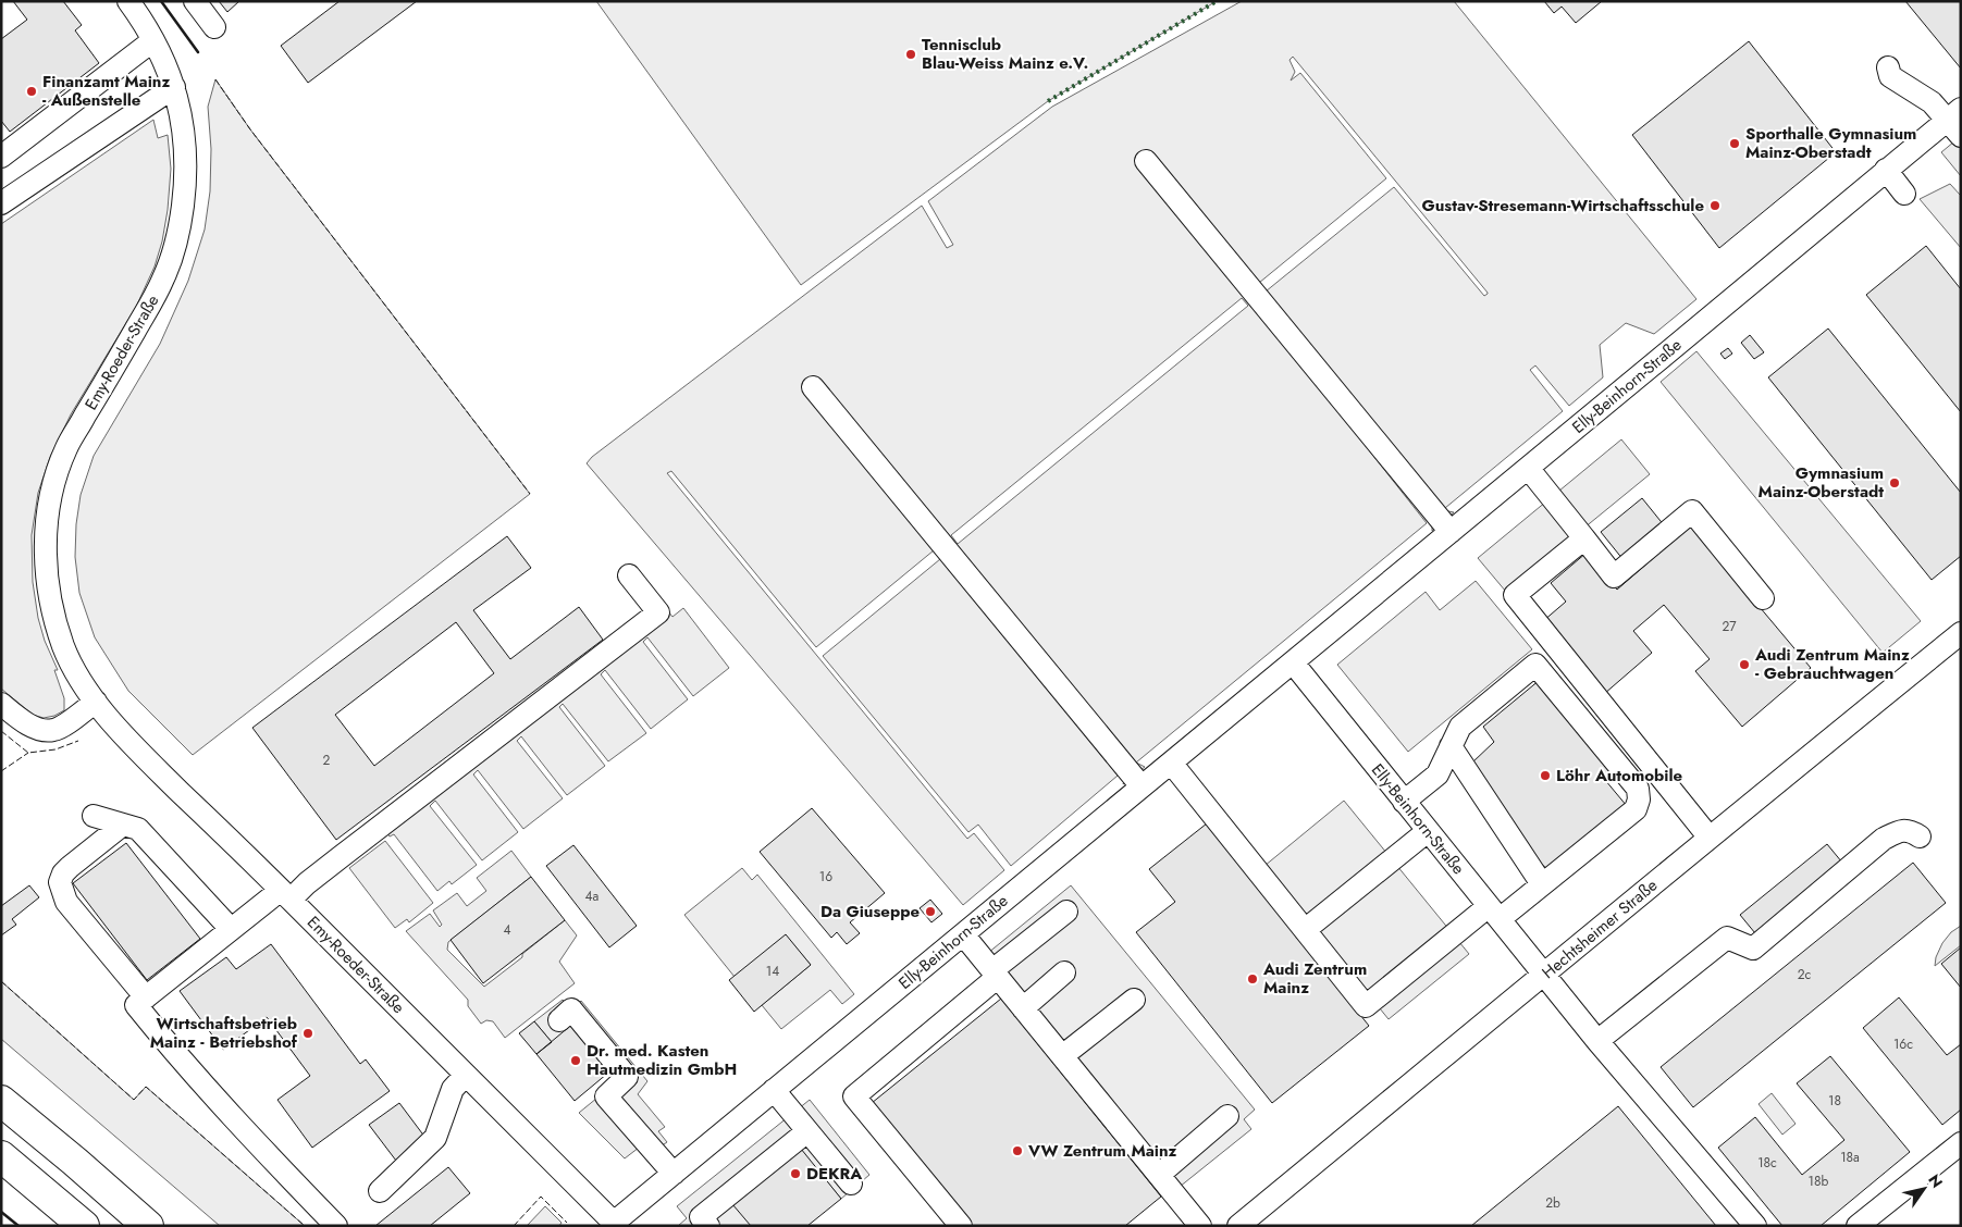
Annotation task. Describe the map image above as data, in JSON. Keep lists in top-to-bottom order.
{
  "streets": {
    "street": ["Emy-Roeder-Straße", "Elly-Beinhorn-Straße", "Hechtsheimer Straße"]
  },
  "crossings": [
    ["Emy-Roeder-Straße", "Elly-Beinhorn-Straße"],
    ["Elly-Beinhorn-Straße", "Hechtsheimer Straße"]
  ],
  "places": [
    "Tennisclub Blau-Weiss Mainz e.V.",
    "Finanzamt Mainz - Außenstelle",
    "Sporthalle Gymnasium Mainz-Oberstadt",
    "Gustav-Stresemann-Wirtschaftsschule",
    "Gymnasium Mainz-Oberstadt",
    "Audi Zentrum Mainz - Gebrauchtwagen",
    "Löhr Automobile",
    "Da Giuseppe",
    "Audi Zentrum Mainz",
    "Wirtschaftsbetrieb Mainz - Betriebshof",
    "Dr. med. Kasten Hautmedizin GmbH",
    "VW Zentrum Mainz",
    "DEKRA"
  ],
  "house_numbers": [
    "27",
    "2",
    "16",
    "4a",
    "4",
    "14",
    "2c",
    "16c",
    "18",
    "18a",
    "18c",
    "18b",
    "2b"
  ],
  "north": "top right"
}
